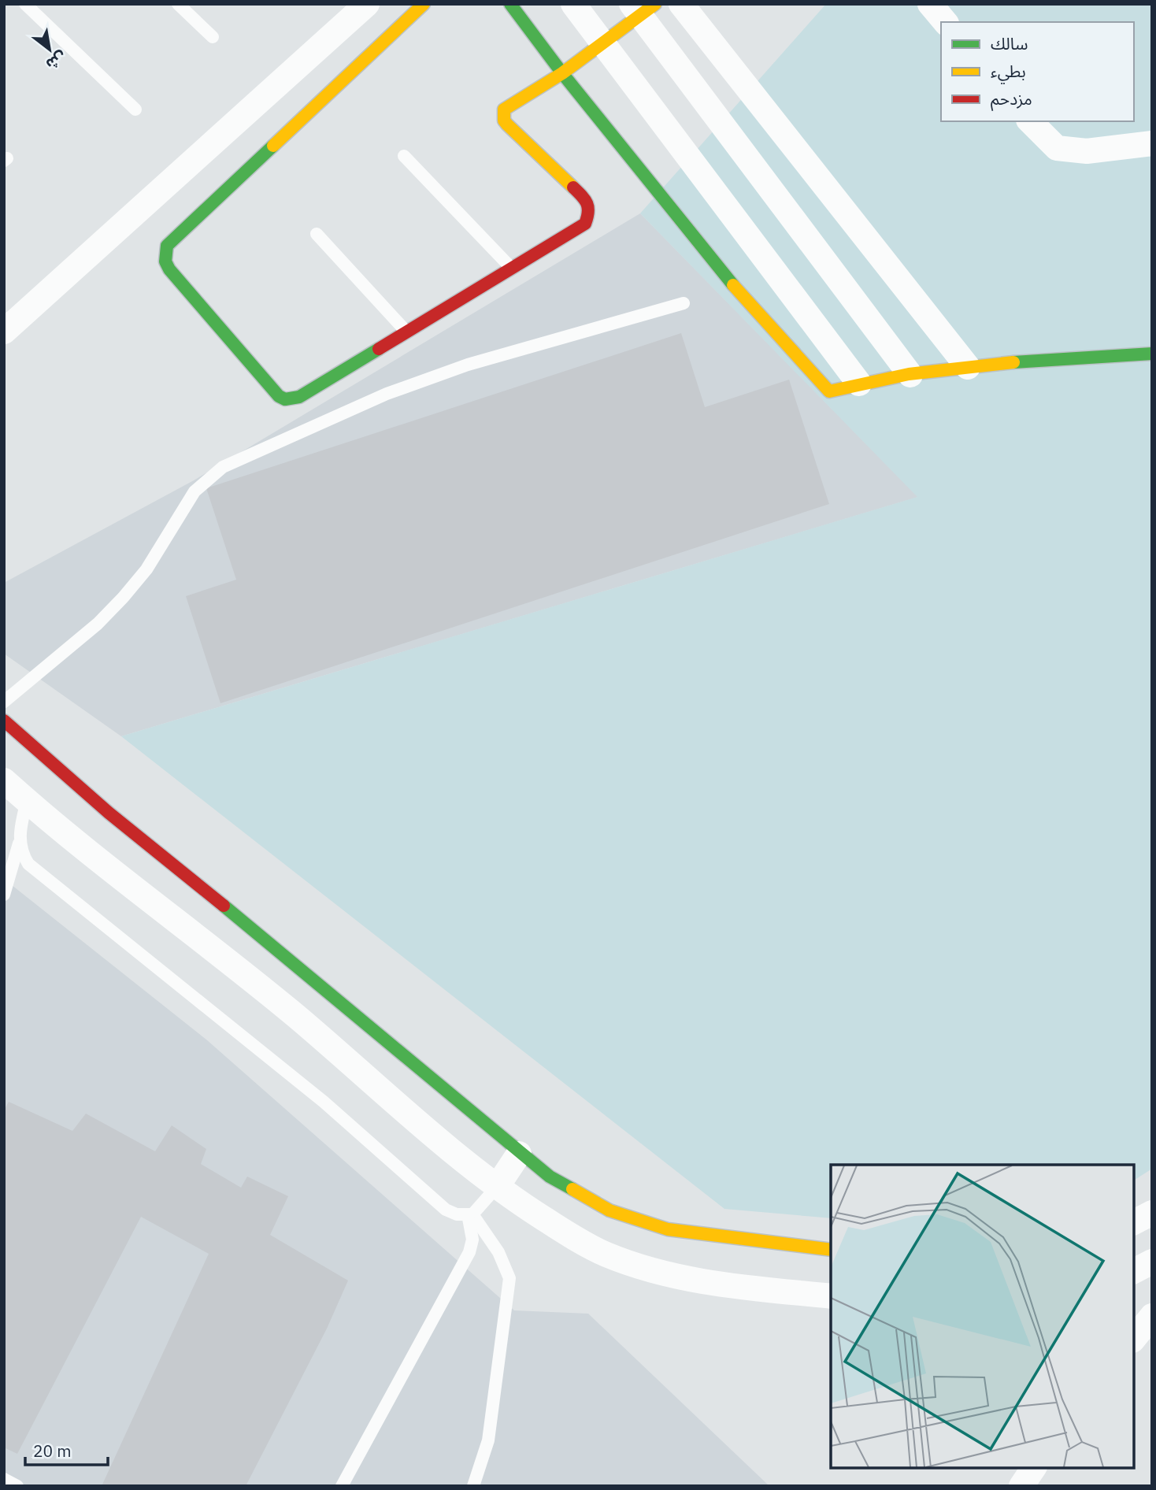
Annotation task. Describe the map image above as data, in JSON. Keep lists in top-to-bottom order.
{
  "legend": ["سالك", "بطيء", "مزدحم"],
  "scale_bar": "20 m",
  "north": "bottom right"
}
